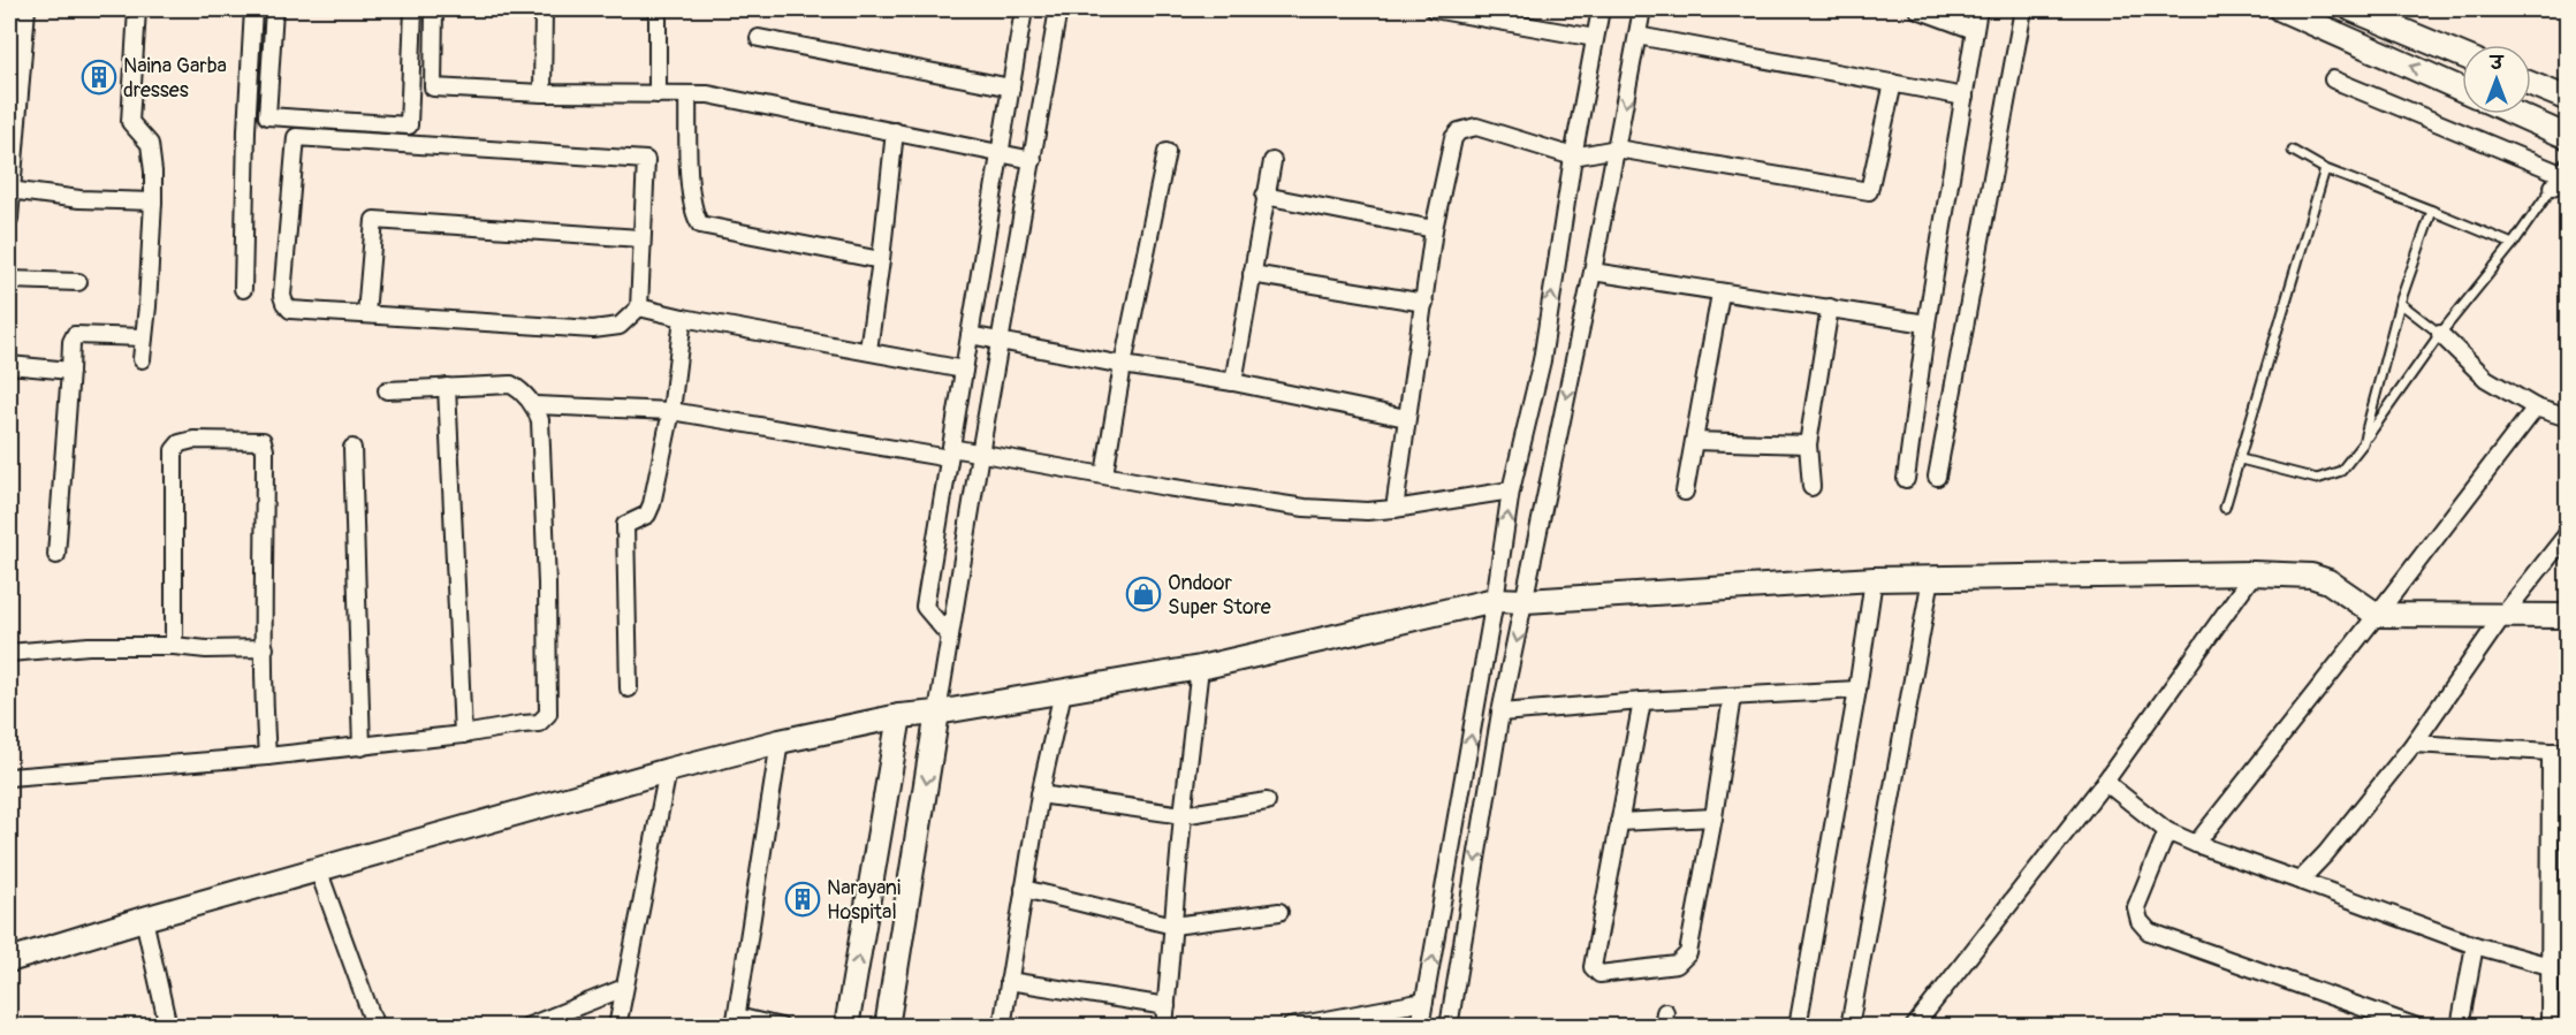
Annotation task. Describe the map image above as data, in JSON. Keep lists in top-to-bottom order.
{
  "places": {
    "building": ["Naina Garba dresses", "Narayani Hospital"],
    "shop": ["Ondoor Super Store"]
  },
  "north": "top"
}
